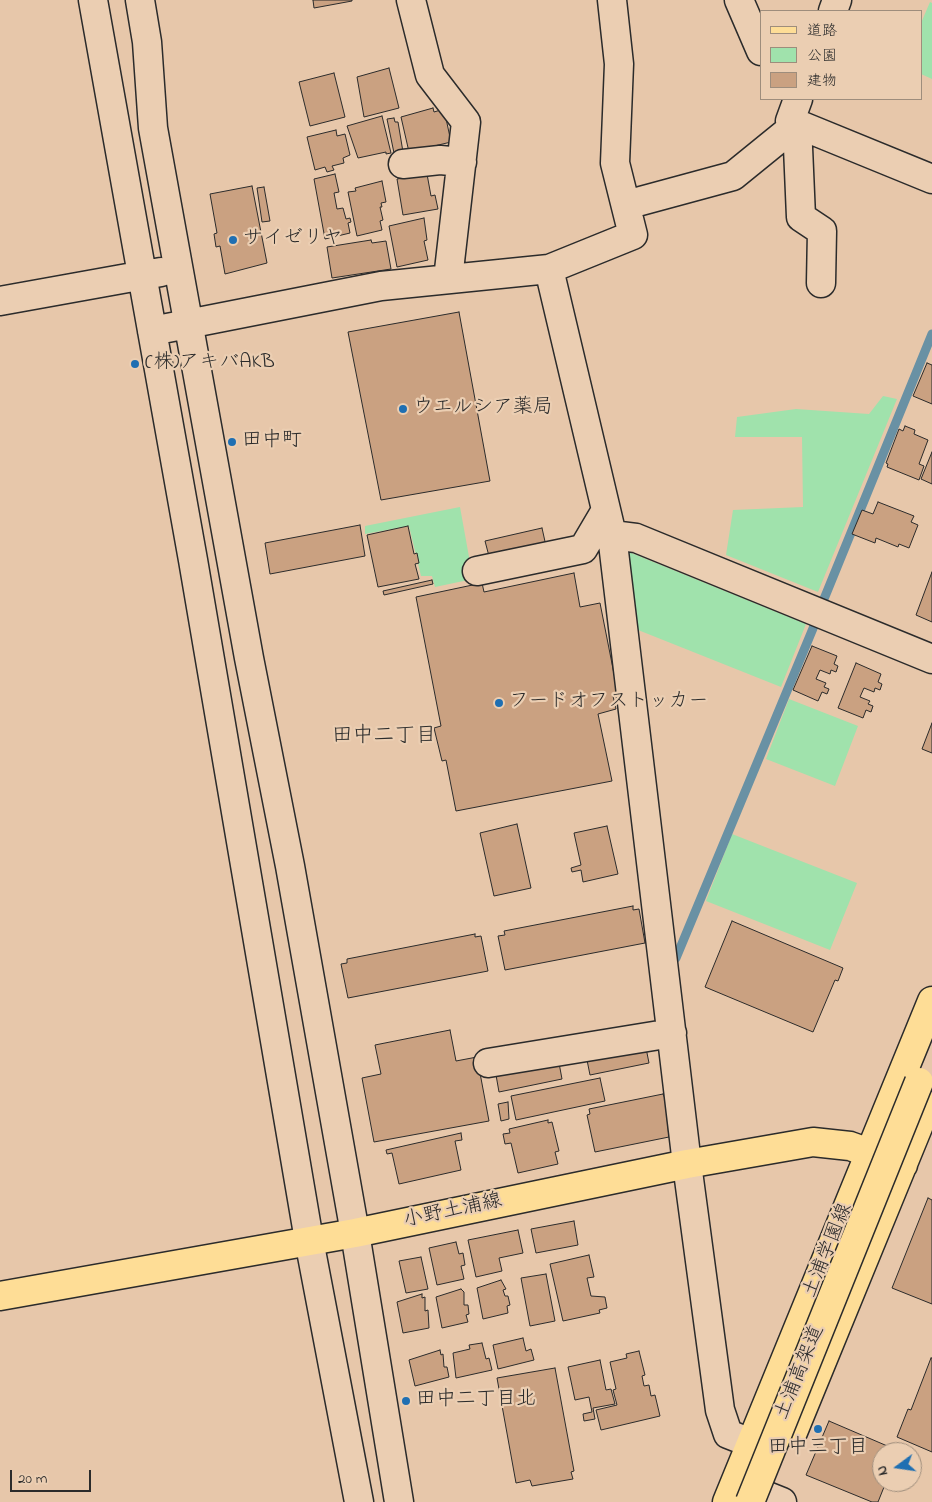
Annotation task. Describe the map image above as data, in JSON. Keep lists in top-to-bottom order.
{
  "streets": {
    "main road": ["小野土浦線", "土浦学園線", "土浦高架道"]
  },
  "crossings": [
    ["小野土浦線", "土浦学園線"],
    ["土浦学園線", "土浦高架道"]
  ],
  "districts": ["田中二丁目"],
  "places": [
    "サイゼリヤ",
    "(株)アキバAKB",
    "ウエルシア薬局",
    "田中町",
    "フードオフストッカー",
    "田中二丁目北",
    "田中三丁目"
  ],
  "legend": ["道路", "公園", "建物"],
  "scale_bar": "20 m",
  "north": "left"
}
